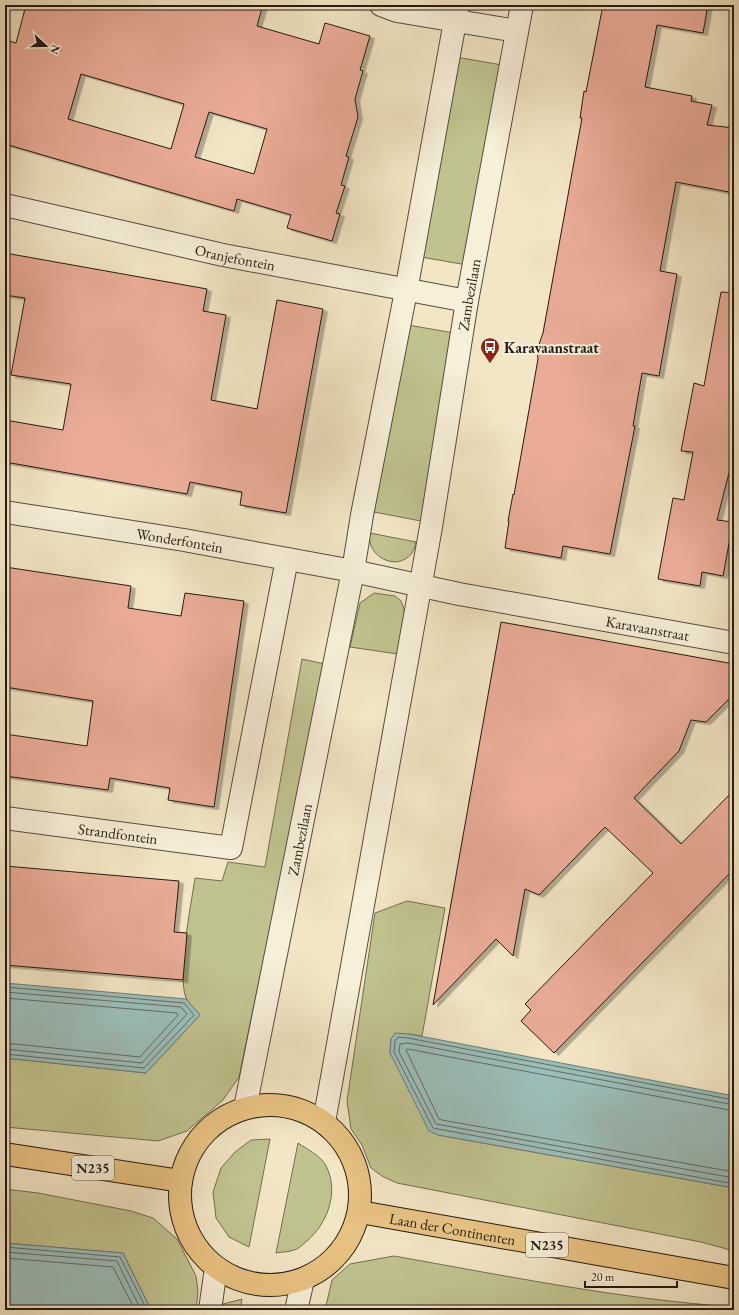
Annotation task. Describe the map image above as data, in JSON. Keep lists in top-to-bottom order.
{
  "streets": {
    "main road": ["N235", "Laan der Continenten"],
    "street": [
      "Oranjefontein",
      "Zambezilaan",
      "Wonderfontein",
      "Karavaanstraat",
      "Strandfontein"
    ]
  },
  "crossings": [
    ["Oranjefontein", "Zambezilaan"],
    ["Zambezilaan", "Wonderfontein"],
    ["Zambezilaan", "Karavaanstraat"],
    ["Wonderfontein", "Strandfontein"]
  ],
  "places": {
    "bus stop": ["Karavaanstraat"]
  },
  "scale_bar": "20 m",
  "north": "right"
}
